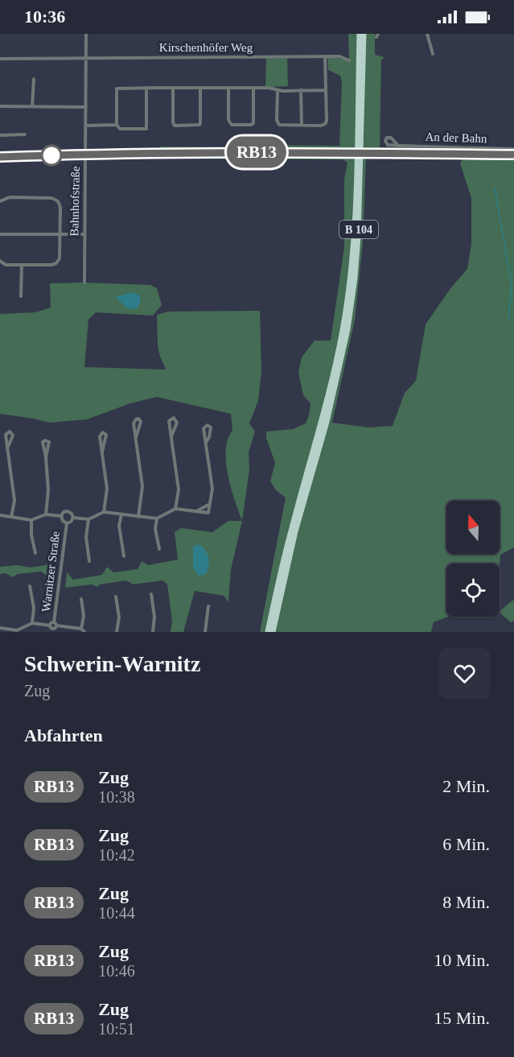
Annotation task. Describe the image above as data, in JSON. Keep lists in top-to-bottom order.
{
  "streets": {
    "highway": ["B 104"],
    "street": [
      "Kirschenhöfer Weg",
      "An der Bahn",
      "Bahnhofstraße",
      "Warnitzer Straße"
    ]
  },
  "crossings": [
    ["Kirschenhöfer Weg", "Bahnhofstraße"]
  ],
  "north": "top",
  "page": {
    "status": "10:36",
    "on_map": "RB13",
    "heading": [
      ["Schwerin-Warnitz", "Zug"],
      "Abfahrten"
    ],
    "list": [
      {
        "mark": "RB13",
        "name": "Zug",
        "note": "10:38",
        "value": "2 Min."
      },
      {
        "mark": "RB13",
        "name": "Zug",
        "note": "10:42",
        "value": "6 Min."
      },
      {
        "mark": "RB13",
        "name": "Zug",
        "note": "10:44",
        "value": "8 Min."
      },
      {
        "mark": "RB13",
        "name": "Zug",
        "note": "10:46",
        "value": "10 Min."
      },
      {
        "mark": "RB13",
        "name": "Zug",
        "note": "10:51",
        "value": "15 Min."
      }
    ]
  }
}
